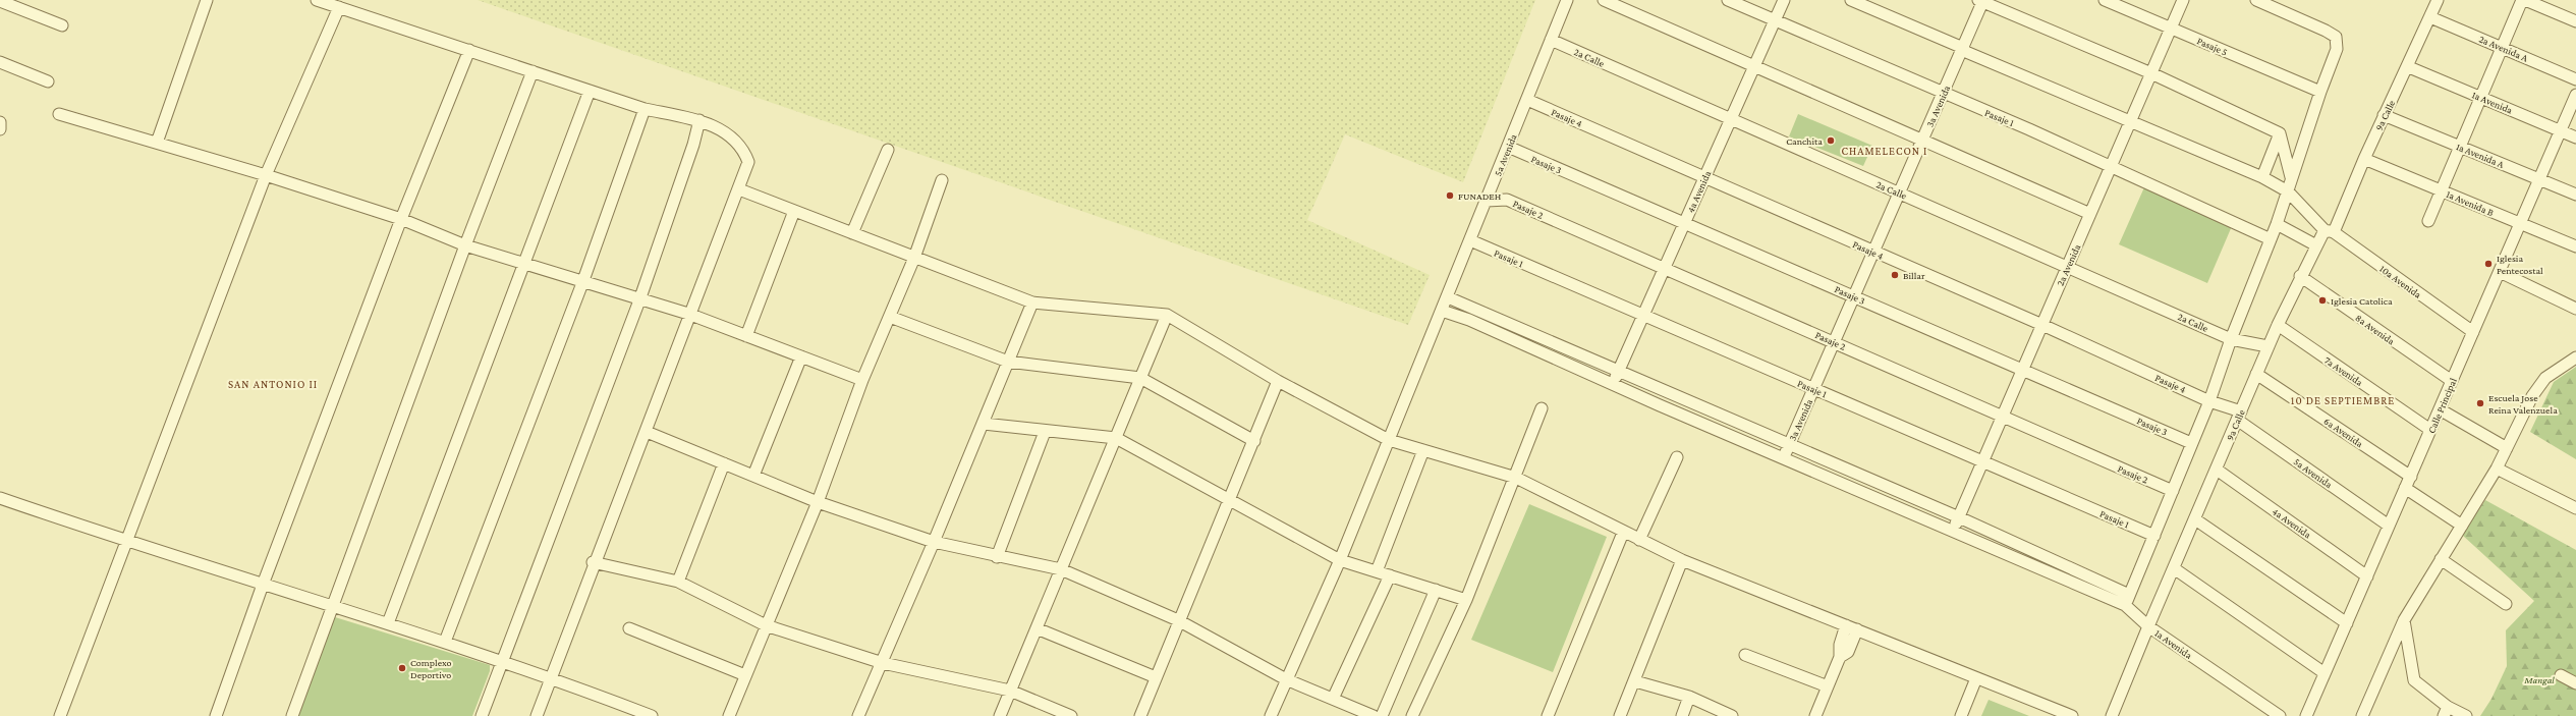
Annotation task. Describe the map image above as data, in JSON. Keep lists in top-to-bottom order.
{
  "streets": {
    "street": [
      "Pasaje 5",
      "2a Avenida A",
      "2a Calle",
      "1a Avenida",
      "3a Avenida",
      "9a Calle",
      "Pasaje 4",
      "Pasaje 1",
      "5a Avenida",
      "1a Avenida A",
      "Pasaje 3",
      "4a Avenida",
      "1a Avenida B",
      "Pasaje 2",
      "2a Avenida",
      "10a Avenida",
      "8a Avenida",
      "7a Avenida",
      "Calle Principal",
      "6a Avenida"
    ]
  },
  "crossings": [
    ["Pasaje 5", "2a Avenida"],
    ["2a Avenida A", "9a Calle"],
    ["2a Calle", "3a Avenida"],
    ["2a Calle", "9a Calle"],
    ["2a Calle", "5a Avenida"],
    ["2a Calle", "4a Avenida"],
    ["2a Calle", "2a Avenida"],
    ["1a Avenida", "9a Calle"],
    ["1a Avenida", "Calle Principal"],
    ["3a Avenida", "Pasaje 4"],
    ["3a Avenida", "Pasaje 1"],
    ["3a Avenida", "Pasaje 3"],
    ["3a Avenida", "Pasaje 2"],
    ["9a Calle", "Pasaje 4"],
    ["9a Calle", "5a Avenida"],
    ["9a Calle", "1a Avenida A"],
    ["9a Calle", "4a Avenida"],
    ["9a Calle", "1a Avenida B"],
    ["9a Calle", "10a Avenida"],
    ["9a Calle", "8a Avenida"],
    ["9a Calle", "7a Avenida"],
    ["9a Calle", "6a Avenida"],
    ["Pasaje 4", "5a Avenida"],
    ["Pasaje 4", "4a Avenida"],
    ["Pasaje 4", "2a Avenida"],
    ["Pasaje 1", "5a Avenida"],
    ["Pasaje 1", "4a Avenida"],
    ["Pasaje 1", "2a Avenida"],
    ["5a Avenida", "Pasaje 3"],
    ["5a Avenida", "Pasaje 2"],
    ["5a Avenida", "Calle Principal"],
    ["1a Avenida A", "Calle Principal"],
    ["Pasaje 3", "4a Avenida"],
    ["Pasaje 3", "2a Avenida"],
    ["4a Avenida", "Pasaje 2"],
    ["4a Avenida", "Calle Principal"],
    ["1a Avenida B", "Calle Principal"],
    ["Pasaje 2", "2a Avenida"],
    ["10a Avenida", "Calle Principal"],
    ["8a Avenida", "Calle Principal"],
    ["7a Avenida", "Calle Principal"],
    ["Calle Principal", "6a Avenida"]
  ],
  "districts": ["CHAMELECON I", "SAN ANTONIO II", "10 DE SEPTIEMBRE"],
  "parks": ["Mangal"],
  "places": [
    "Canchita",
    "FUNADEH",
    "Iglesia Pentecostal",
    "Billar",
    "Iglesia Catolica",
    "Escuela Jose Reina Valenzuela",
    "Complexo Deportivo"
  ]
}
